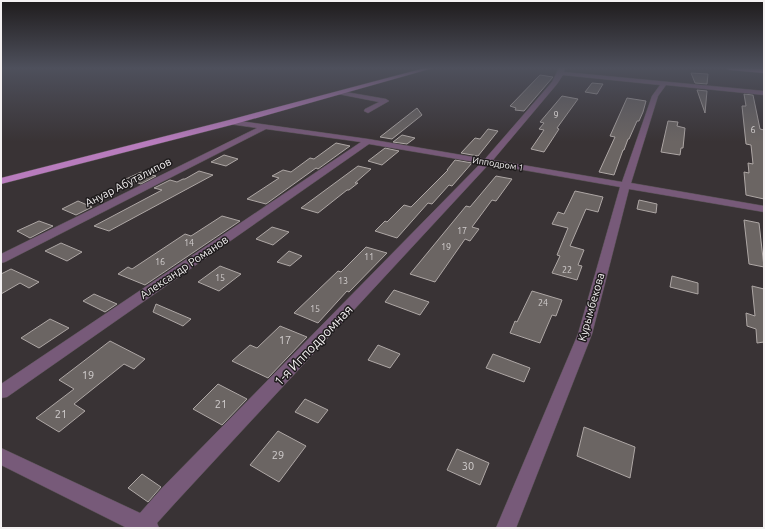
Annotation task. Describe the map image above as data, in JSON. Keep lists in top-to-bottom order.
{
  "streets": {
    "street": [
      "Ипподром 1",
      "Ануар Абуталипов",
      "Александр Романов",
      "Курымбекова",
      "1-я Ипподромная"
    ]
  },
  "crossings": [
    ["Ипподром 1", "Ануар Абуталипов"],
    ["Ипподром 1", "Александр Романов"],
    ["Ипподром 1", "Курымбекова"],
    ["Ипподром 1", "1-я Ипподромная"]
  ],
  "house_numbers": [
    "9",
    "6",
    "17",
    "14",
    "19",
    "11",
    "16",
    "22",
    "15",
    "13",
    "24",
    "15",
    "17",
    "19",
    "21",
    "21",
    "29",
    "30"
  ]
}
